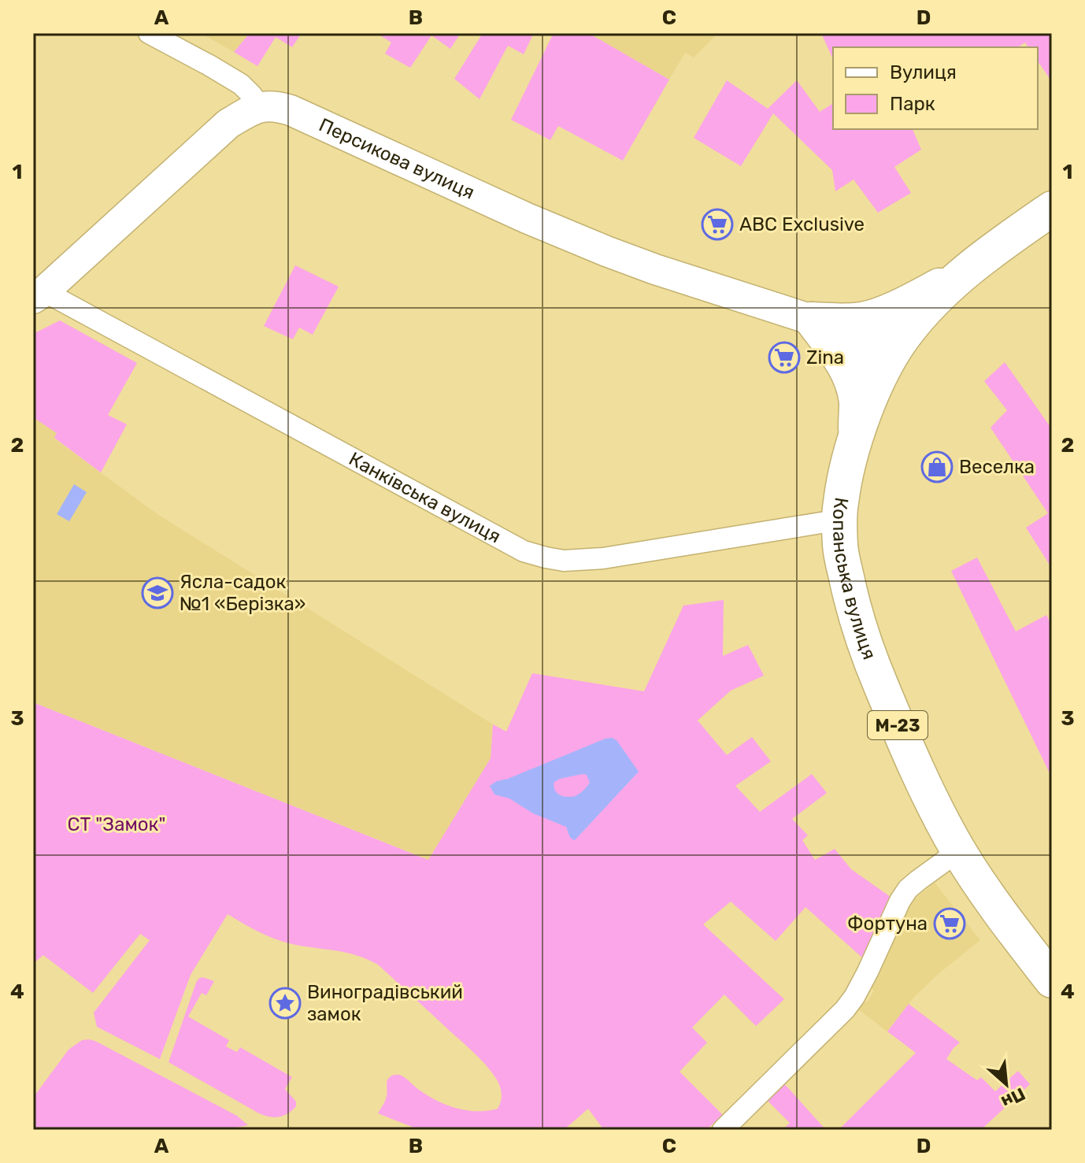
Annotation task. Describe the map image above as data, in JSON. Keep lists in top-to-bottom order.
{
  "streets": {
    "highway": ["Копанська вулиця", "М-23"],
    "main road": ["Персикова вулиця"],
    "street": ["Канківська вулиця"]
  },
  "crossings": [
    ["Персикова вулиця", "Копанська вулиця"],
    ["Канківська вулиця", "Копанська вулиця"]
  ],
  "parks": ["СТ \"Замок\""],
  "places": {
    "supermarket": ["ABC Exclusive", "Zina", "Фортуна"],
    "shop": ["Веселка"],
    "school or university": ["Ясла-садок №1 «Берізка»"],
    "place": ["Виноградівський замок"]
  },
  "legend": ["Вулиця", "Парк"],
  "north": "bottom right",
  "grid": {
    "columns": [
      "A",
      "B",
      "C",
      "D"
    ],
    "rows": [
      "1",
      "2",
      "3",
      "4"
    ]
  }
}
